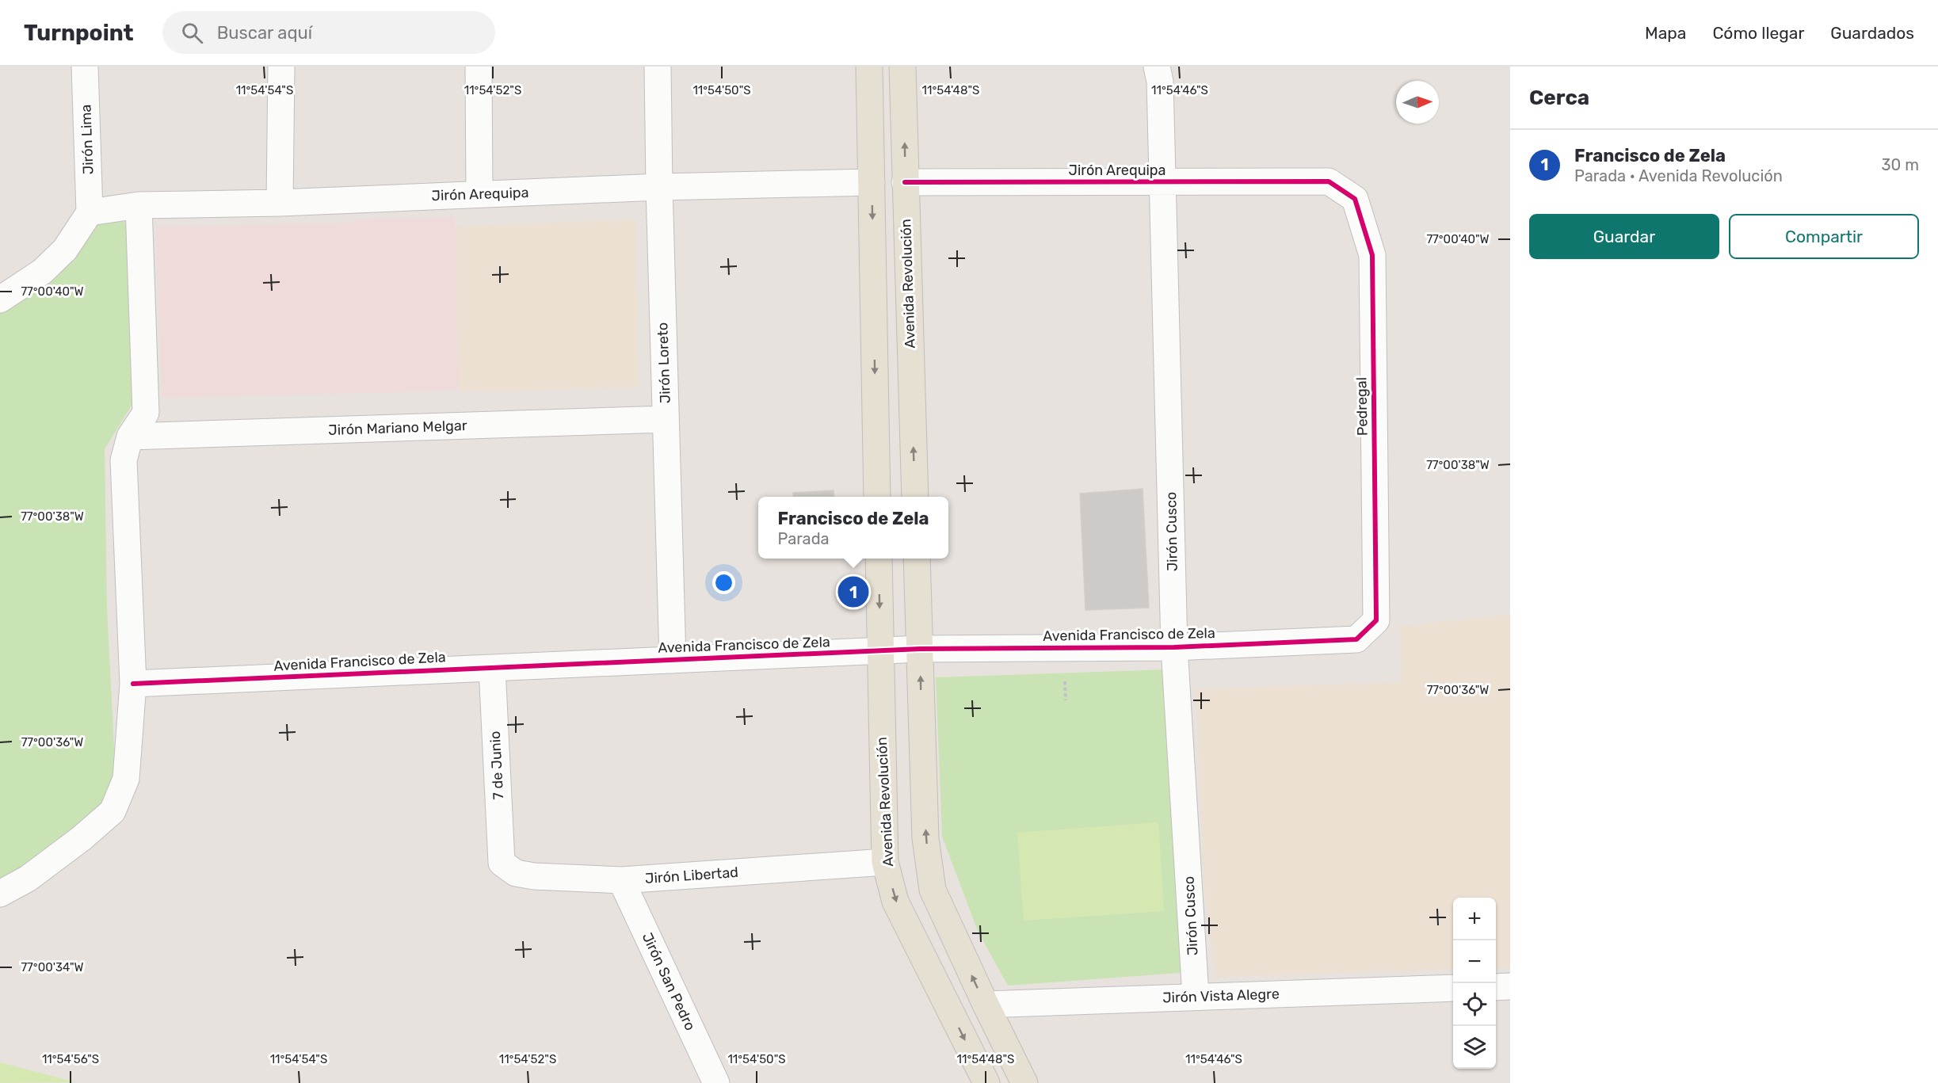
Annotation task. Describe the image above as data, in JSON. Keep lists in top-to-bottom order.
{
  "streets": {
    "main road": ["Avenida Revolución"],
    "street": [
      "Jirón Lima",
      "Jirón Arequipa",
      "Jirón Loreto",
      "Pedregal",
      "Jirón Mariano Melgar",
      "Jirón Cusco",
      "Avenida Francisco de Zela",
      "7 de Junio",
      "Jirón Libertad",
      "Jirón San Pedro",
      "Jirón Vista Alegre"
    ]
  },
  "crossings": [
    ["Jirón Lima", "Jirón Arequipa"],
    ["Jirón Arequipa", "Avenida Revolución"],
    ["Jirón Arequipa", "Jirón Loreto"],
    ["Jirón Arequipa", "Pedregal"],
    ["Jirón Arequipa", "Jirón Cusco"],
    ["Avenida Revolución", "Avenida Francisco de Zela"],
    ["Avenida Revolución", "Jirón Libertad"],
    ["Jirón Loreto", "Jirón Mariano Melgar"],
    ["Jirón Loreto", "Avenida Francisco de Zela"],
    ["Pedregal", "Avenida Francisco de Zela"],
    ["Jirón Cusco", "Avenida Francisco de Zela"],
    ["Jirón Cusco", "Jirón Vista Alegre"],
    ["Avenida Francisco de Zela", "7 de Junio"],
    ["7 de Junio", "Jirón Libertad"],
    ["Jirón Libertad", "Jirón San Pedro"]
  ],
  "north": "right",
  "page": {
    "header": "Turnpoint",
    "search": "Buscar aquí",
    "nav": ["Mapa", "Cómo llegar", "Guardados"],
    "heading": "Cerca",
    "list": [
      {
        "mark": "1",
        "name": "Francisco de Zela",
        "note": "Parada · Avenida Revolución",
        "value": "30 m"
      }
    ],
    "buttons": ["Guardar", "Compartir"],
    "popup": ["Francisco de Zela", "Parada"],
    "pins": "1",
    "map_buttons": ["+", "−"]
  },
  "coordinates": [
    "11°54'54\"S",
    "11°54'52\"S",
    "11°54'50\"S",
    "11°54'48\"S",
    "11°54'46\"S",
    "77°00'40\"W",
    "77°00'38\"W",
    "77°00'36\"W",
    "77°00'34\"W",
    "11°54'56\"S"
  ]
}
